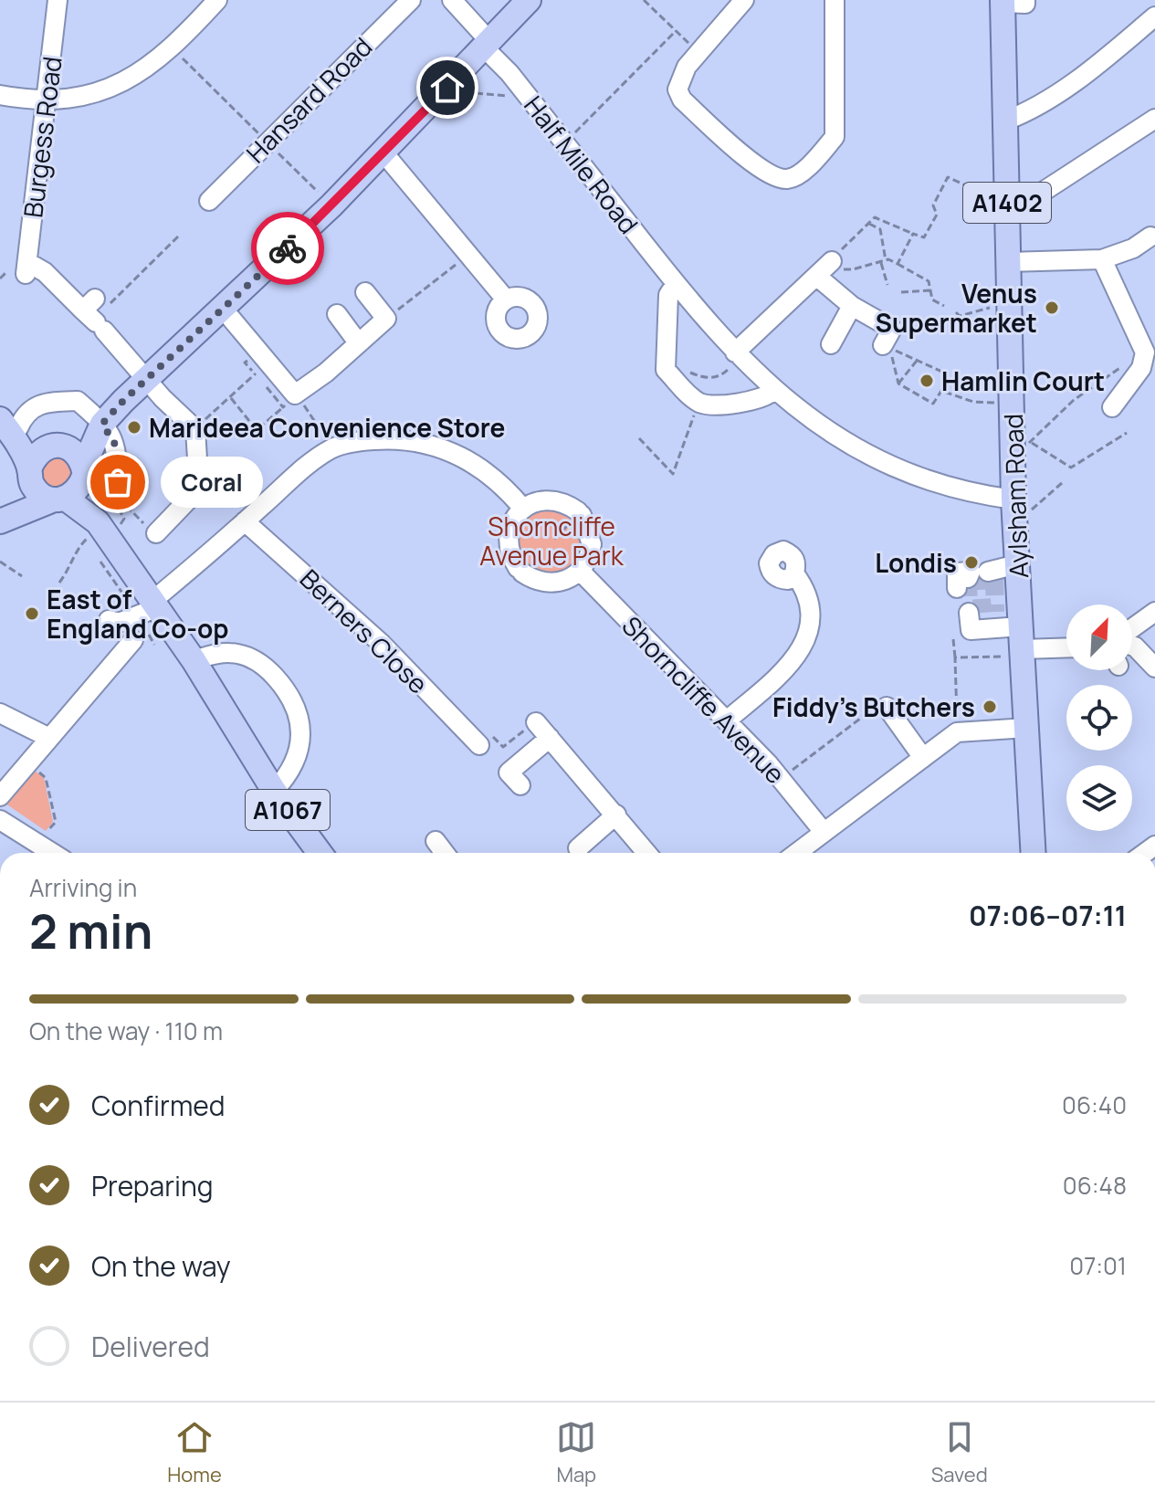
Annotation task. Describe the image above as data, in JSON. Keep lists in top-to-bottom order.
{
  "streets": {
    "main road": ["A1402", "Aylsham Road", "A1067"],
    "street": [
      "Hansard Road",
      "Burgess Road",
      "Half Mile Road",
      "Berners Close",
      "Shorncliffe Avenue"
    ]
  },
  "crossings": [
    ["Half Mile Road", "Aylsham Road"]
  ],
  "parks": ["Shorncliffe Avenue Park"],
  "places": [
    "Venus Supermarket",
    "Hamlin Court",
    "Marideea Convenience Store",
    "Coral",
    "Londis",
    "East of England Co-op",
    "Fiddy's Butchers"
  ],
  "north": "top right",
  "page": {
    "bubble": "Coral",
    "heading": ["2 min", "Arriving in", "07:06–07:11"],
    "bar": "On the way · 110 m",
    "list": [
      ["Confirmed", "06:40"],
      ["Preparing", "06:48"],
      ["On the way", "07:01"],
      "Delivered"
    ],
    "tabs": ["Home", "Map", "Saved"]
  }
}
